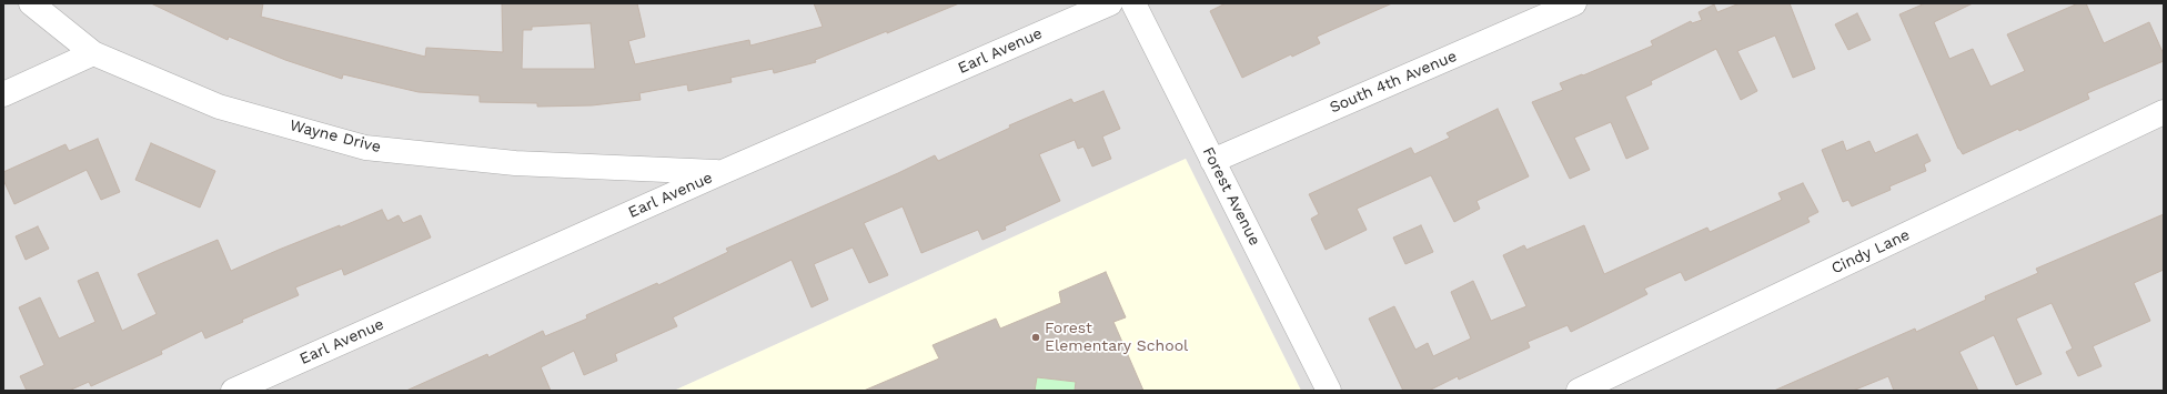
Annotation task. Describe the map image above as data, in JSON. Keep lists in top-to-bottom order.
{
  "streets": {
    "street": [
      "Earl Avenue",
      "South 4th Avenue",
      "Wayne Drive",
      "Forest Avenue",
      "Cindy Lane"
    ]
  },
  "crossings": [
    ["Earl Avenue", "Wayne Drive"],
    ["South 4th Avenue", "Forest Avenue"]
  ],
  "places": ["Forest Elementary School"]
}
